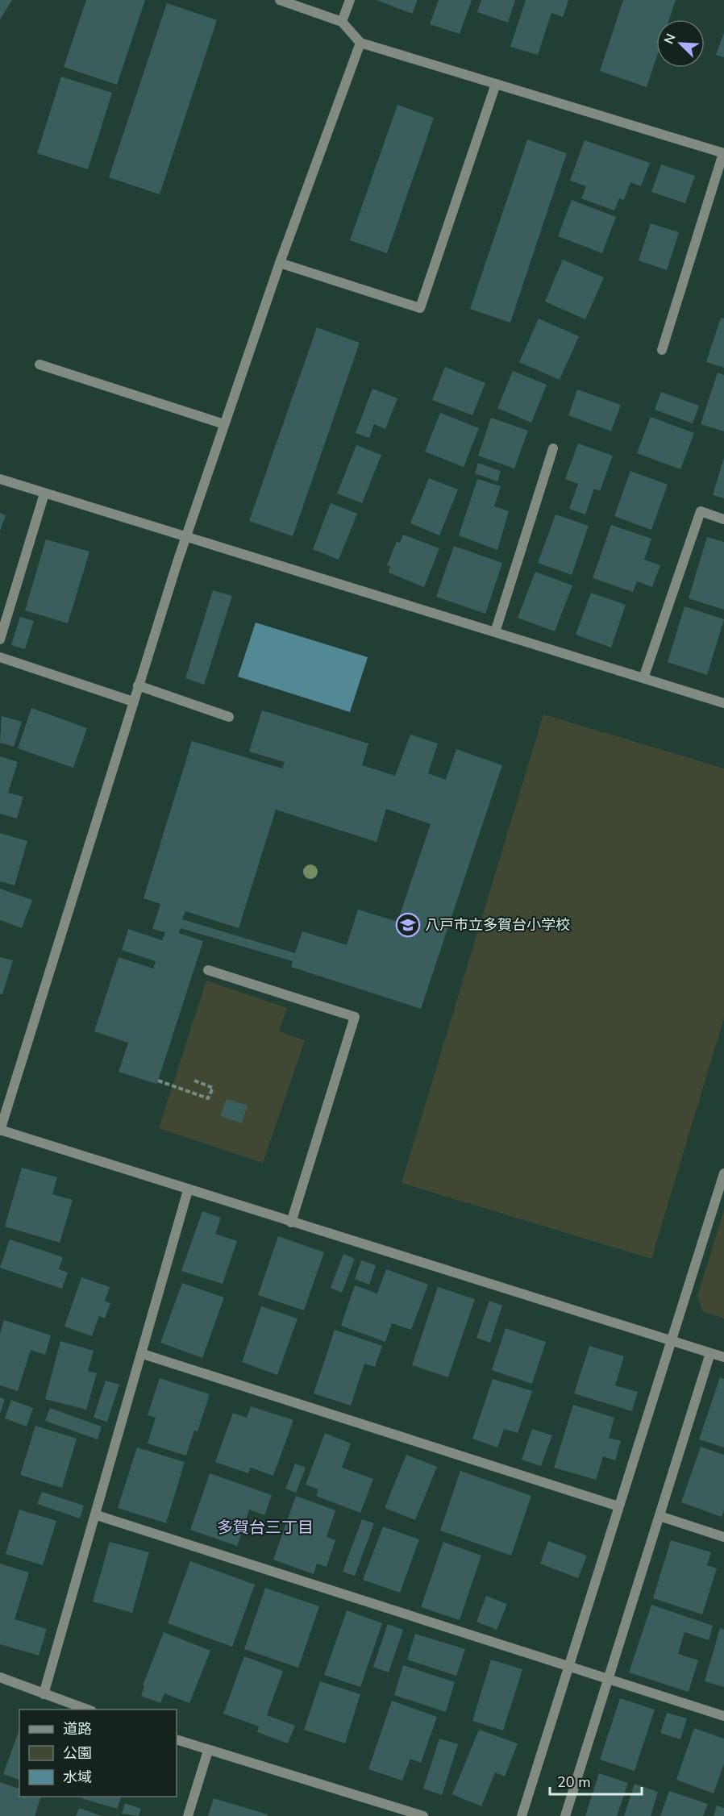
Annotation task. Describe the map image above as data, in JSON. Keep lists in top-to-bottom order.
{
  "districts": ["多賀台三丁目"],
  "places": {
    "school or university": ["八戸市立多賀台小学校"]
  },
  "legend": ["道路", "公園", "水域"],
  "scale_bar": "20 m",
  "north": "top left"
}
